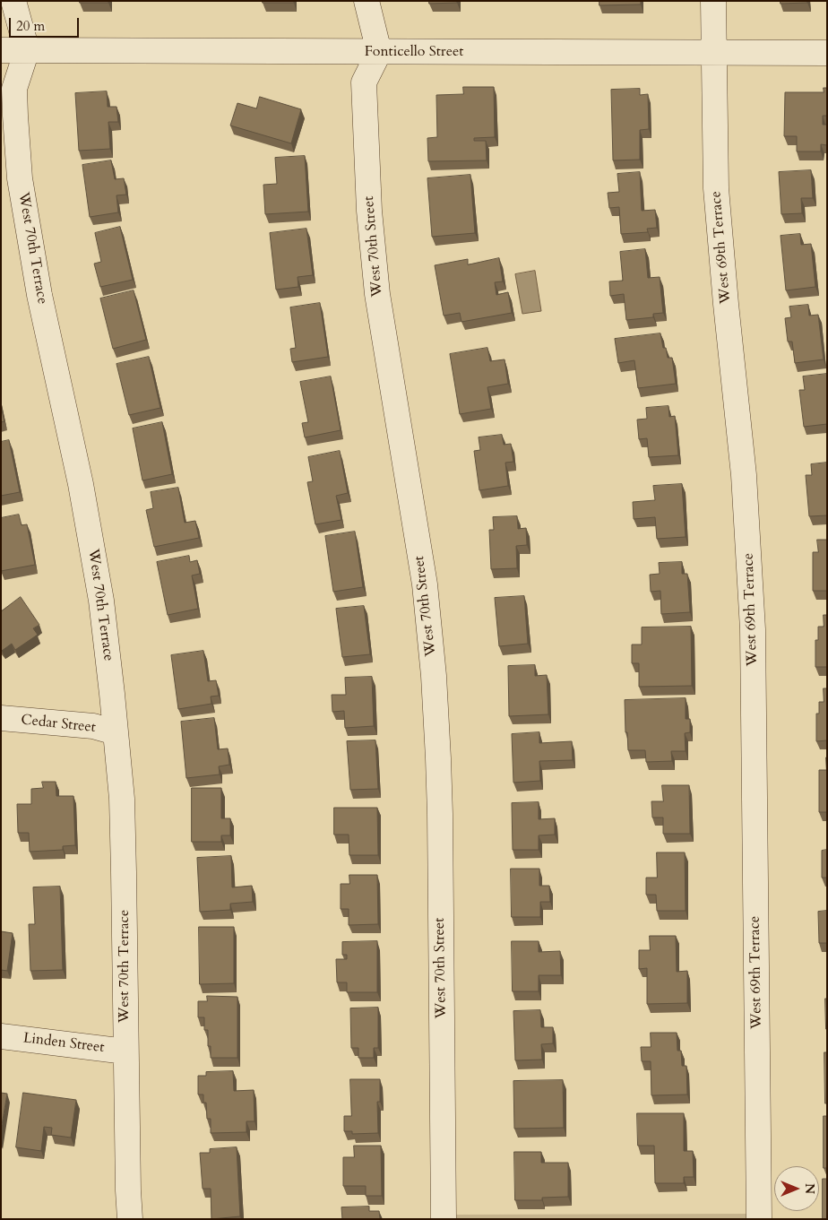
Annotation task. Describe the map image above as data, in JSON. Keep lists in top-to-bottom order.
{
  "streets": {
    "street": [
      "Fonticello Street",
      "West 70th Street",
      "West 69th Terrace",
      "West 70th Terrace",
      "Cedar Street",
      "Linden Street"
    ]
  },
  "crossings": [
    ["Fonticello Street", "West 70th Street"],
    ["Fonticello Street", "West 69th Terrace"],
    ["Fonticello Street", "West 70th Terrace"],
    ["West 70th Terrace", "Cedar Street"],
    ["West 70th Terrace", "Linden Street"]
  ],
  "scale_bar": "20 m",
  "north": "right"
}
